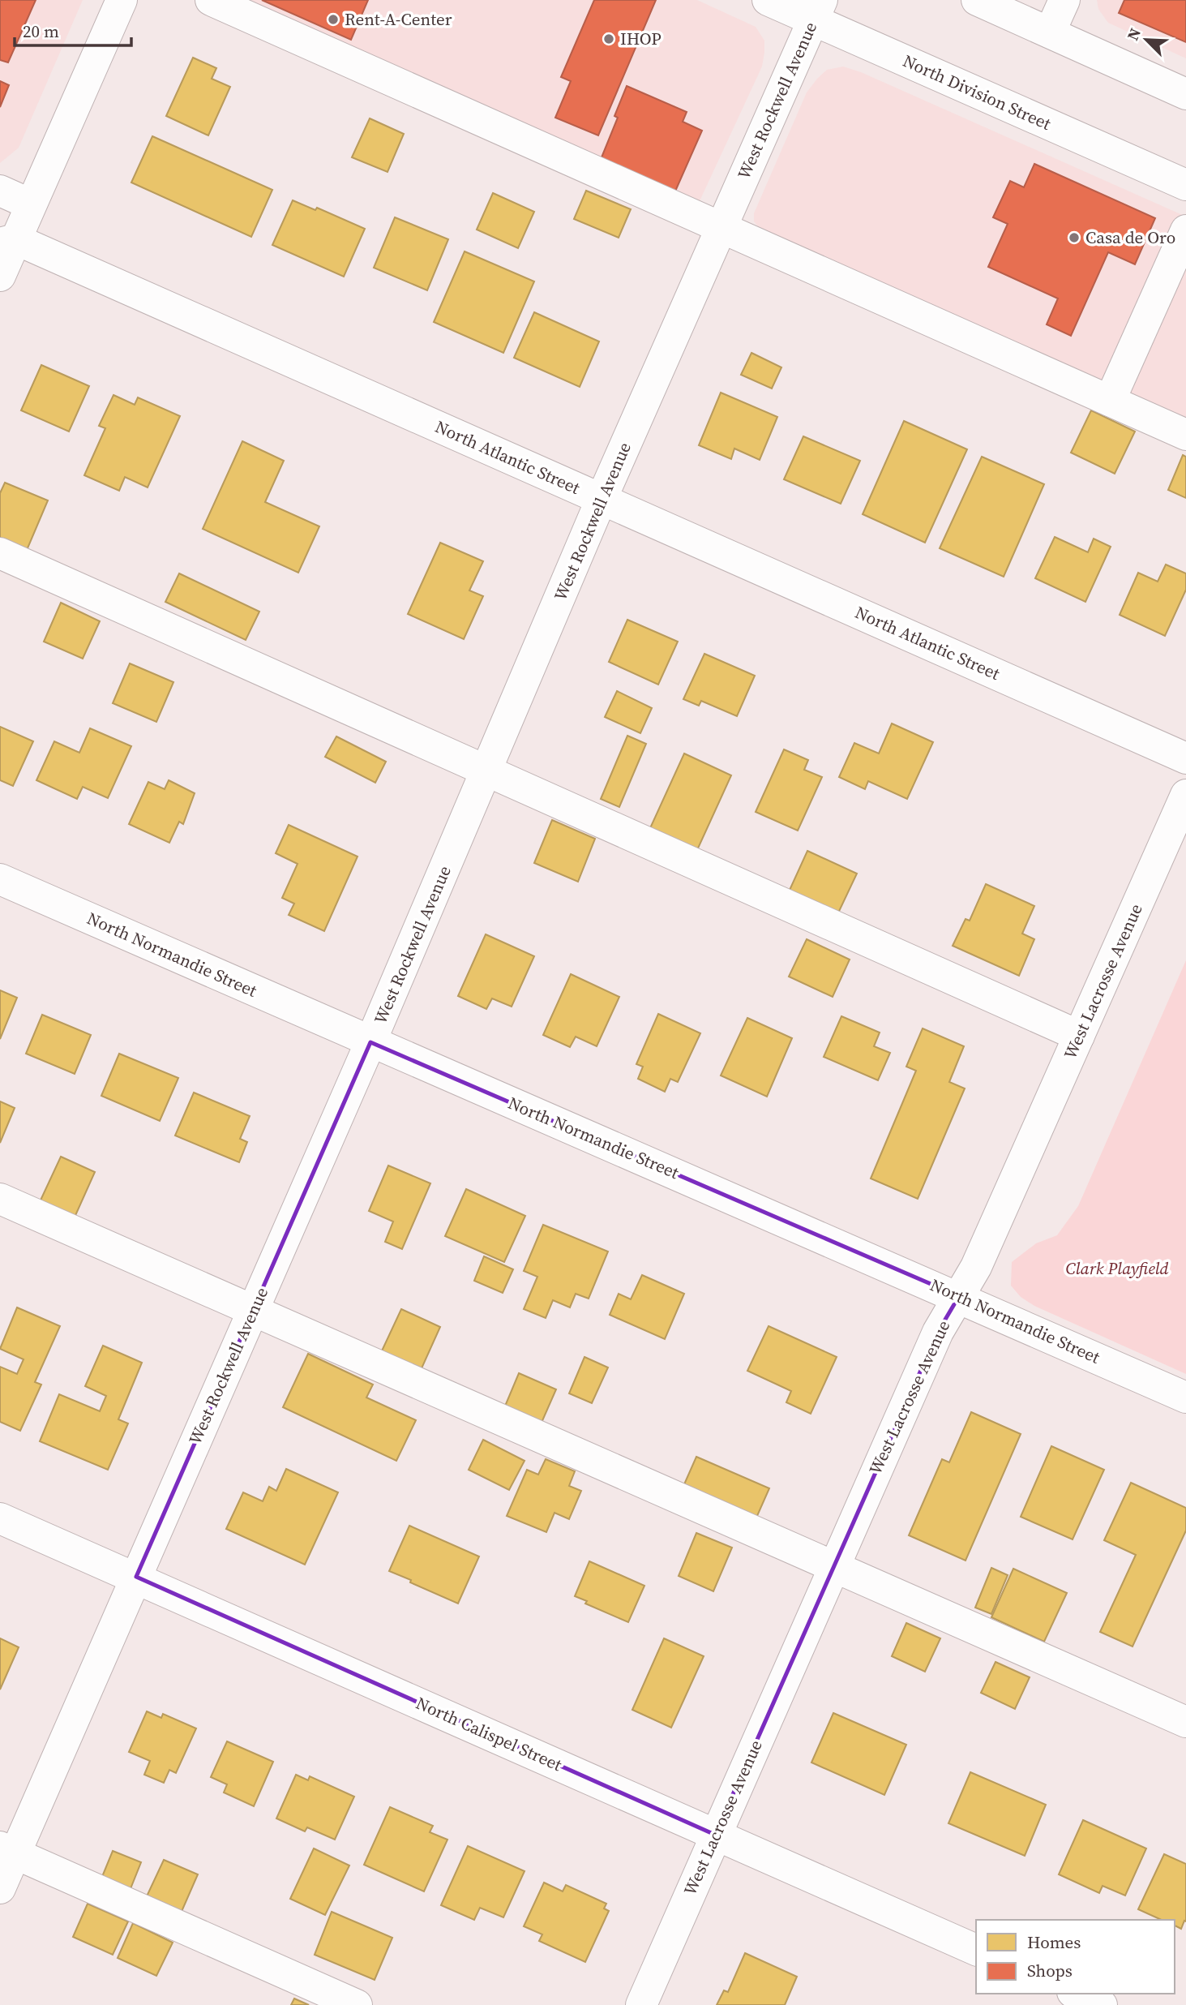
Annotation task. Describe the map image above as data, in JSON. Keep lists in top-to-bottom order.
{
  "streets": {
    "street": [
      "North Division Street",
      "West Rockwell Avenue",
      "North Atlantic Street",
      "North Normandie Street",
      "West Lacrosse Avenue",
      "North Calispel Street"
    ]
  },
  "crossings": [
    ["North Division Street", "West Rockwell Avenue"],
    ["West Rockwell Avenue", "North Atlantic Street"],
    ["West Rockwell Avenue", "North Normandie Street"],
    ["West Rockwell Avenue", "North Calispel Street"],
    ["North Normandie Street", "West Lacrosse Avenue"],
    ["West Lacrosse Avenue", "North Calispel Street"]
  ],
  "parks": ["Clark Playfield"],
  "places": ["Rent-A-Center", "IHOP", "Casa de Oro"],
  "legend": ["Homes", "Shops"],
  "scale_bar": "20 m",
  "north": "top left"
}
